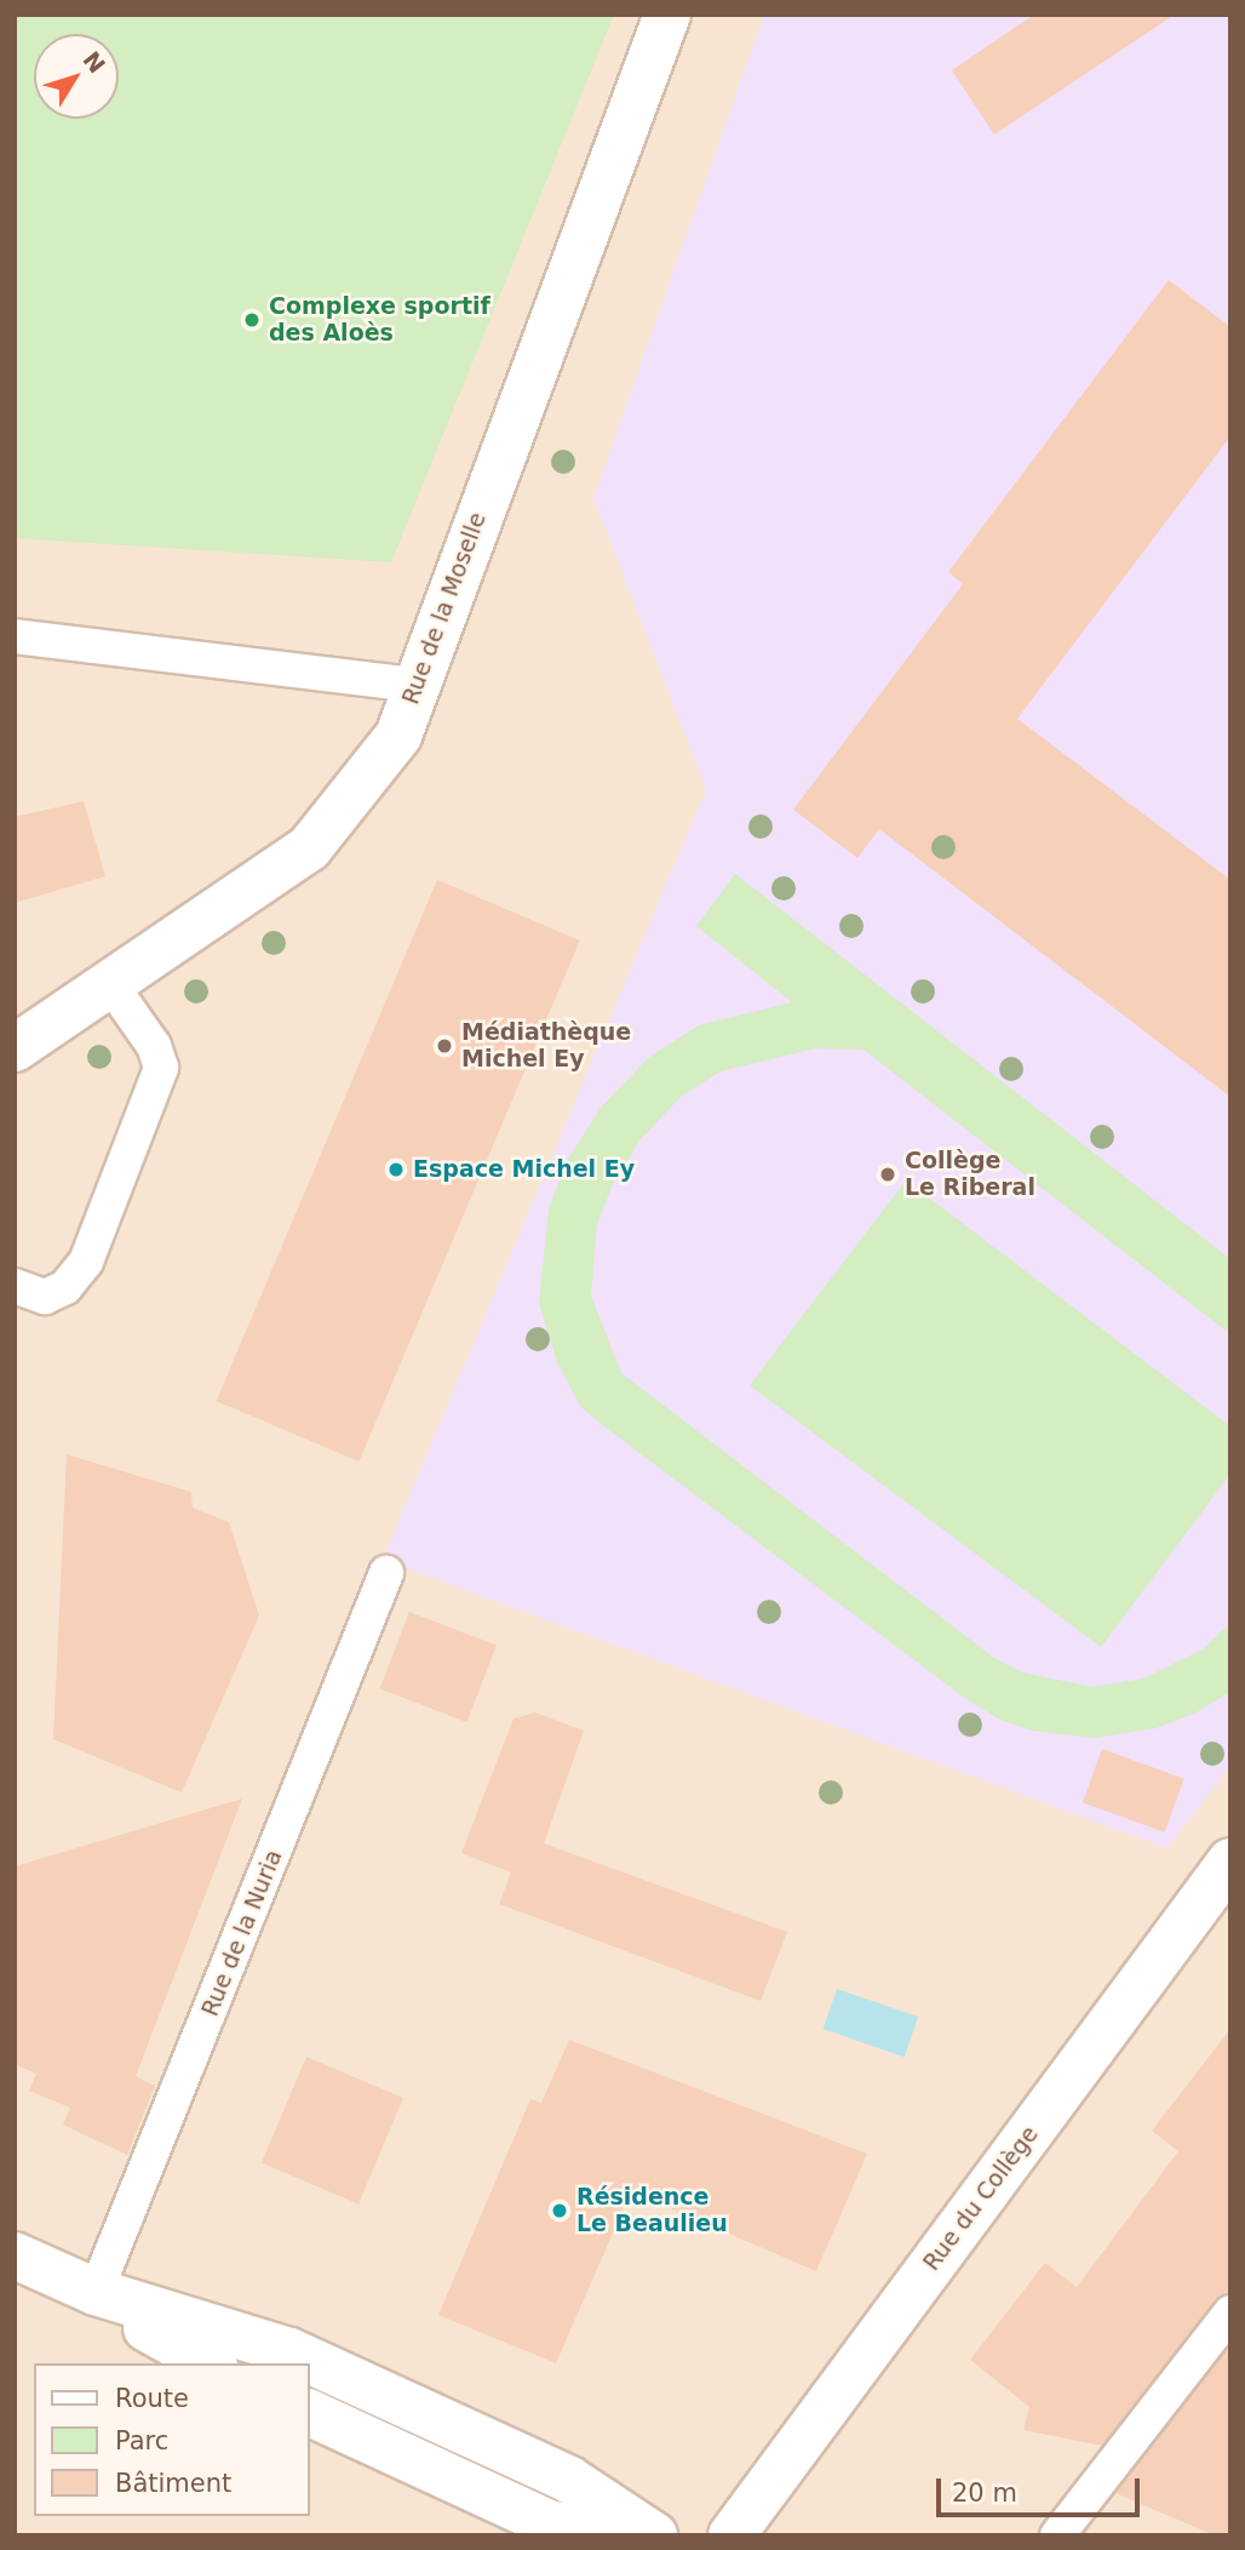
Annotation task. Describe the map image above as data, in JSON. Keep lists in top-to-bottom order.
{
  "streets": {
    "street": ["Rue de la Moselle", "Rue du Collège"],
    "lane": ["Rue de la Nuria"]
  },
  "places": [
    "Complexe sportif des Aloès",
    "Médiathèque Michel Ey",
    "Espace Michel Ey",
    "Collège Le Riberal",
    "Résidence Le Beaulieu"
  ],
  "legend": ["Route", "Parc", "Bâtiment"],
  "scale_bar": "20 m",
  "north": "top right"
}
